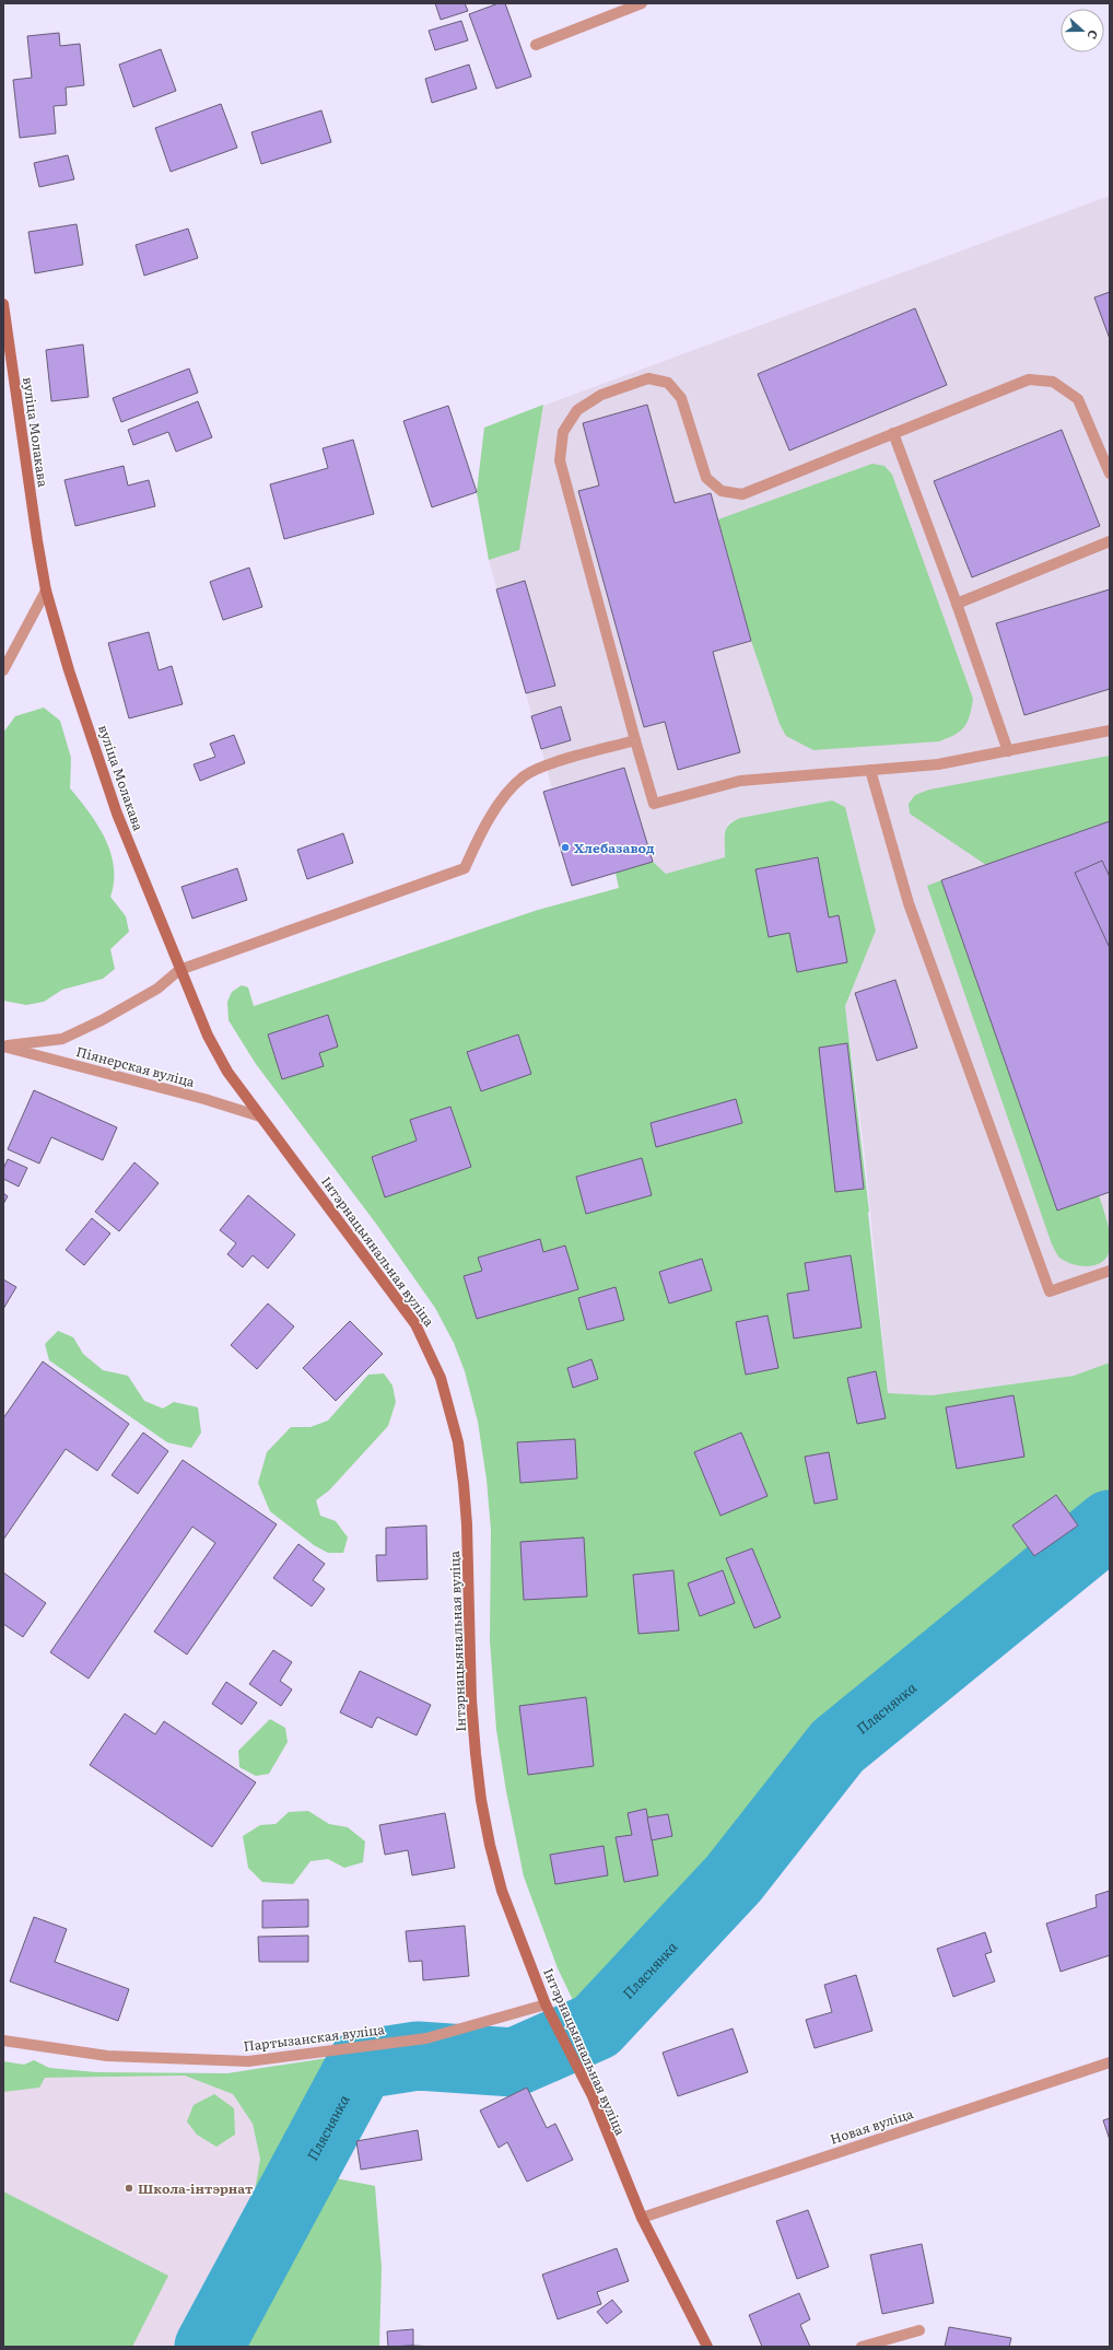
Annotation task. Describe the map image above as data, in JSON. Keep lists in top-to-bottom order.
{
  "streets": {
    "main road": ["вуліца Молакава", "Інтэрнацыянальная вуліца"],
    "street": ["Піянерская вуліца", "Партызанская вуліца", "Новая вуліца"]
  },
  "crossings": [
    ["вуліца Молакава", "Інтэрнацыянальная вуліца"],
    ["Піянерская вуліца", "Інтэрнацыянальная вуліца"],
    ["Інтэрнацыянальная вуліца", "Партызанская вуліца"],
    ["Інтэрнацыянальная вуліца", "Новая вуліца"]
  ],
  "water": ["Пляснянка"],
  "places": ["Хлебазавод", "Школа-інтэрнат"],
  "north": "right"
}
